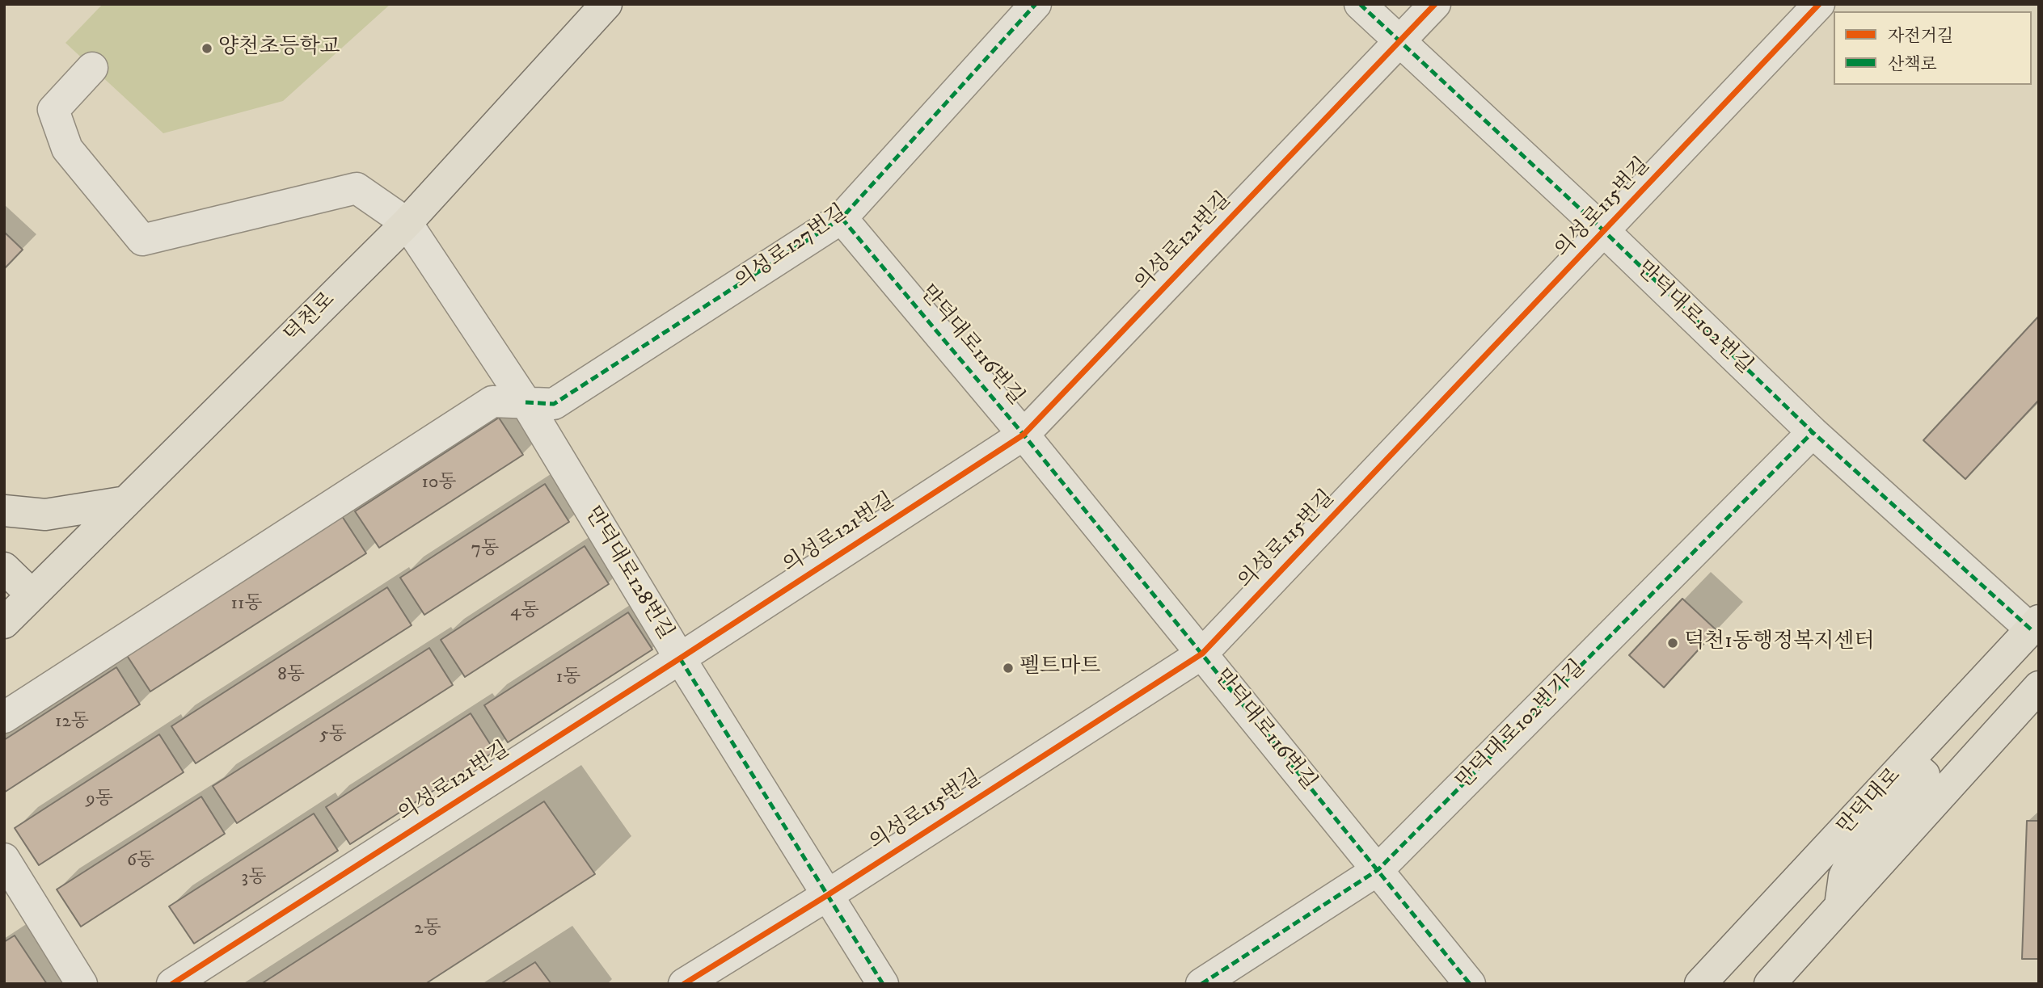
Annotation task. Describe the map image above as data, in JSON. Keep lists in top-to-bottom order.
{
  "streets": {
    "main road": ["덕천로", "만덕대로"],
    "street": [
      "의성로115번길",
      "의성로121번길",
      "의성로127번길",
      "만덕대로102번길",
      "만덕대로116번길",
      "만덕대로128번길",
      "만덕대로102번가길"
    ]
  },
  "crossings": [
    ["의성로115번길", "만덕대로102번길"],
    ["의성로115번길", "만덕대로116번길"],
    ["의성로115번길", "만덕대로128번길"],
    ["의성로121번길", "만덕대로102번길"],
    ["의성로121번길", "만덕대로116번길"],
    ["의성로121번길", "만덕대로128번길"],
    ["의성로127번길", "만덕대로116번길"],
    ["의성로127번길", "만덕대로128번길"],
    ["덕천로", "만덕대로128번길"],
    ["만덕대로102번길", "만덕대로102번가길"],
    ["만덕대로102번길", "만덕대로"],
    ["만덕대로116번길", "만덕대로102번가길"]
  ],
  "places": ["양천초등학교", "덕천1동행정복지센터", "펠트마트"],
  "house_numbers": [
    "10동",
    "7동",
    "11동",
    "4동",
    "8동",
    "1동",
    "12동",
    "5동",
    "9동",
    "6동",
    "3동",
    "2동"
  ],
  "legend": ["자전거길", "산책로"]
}
